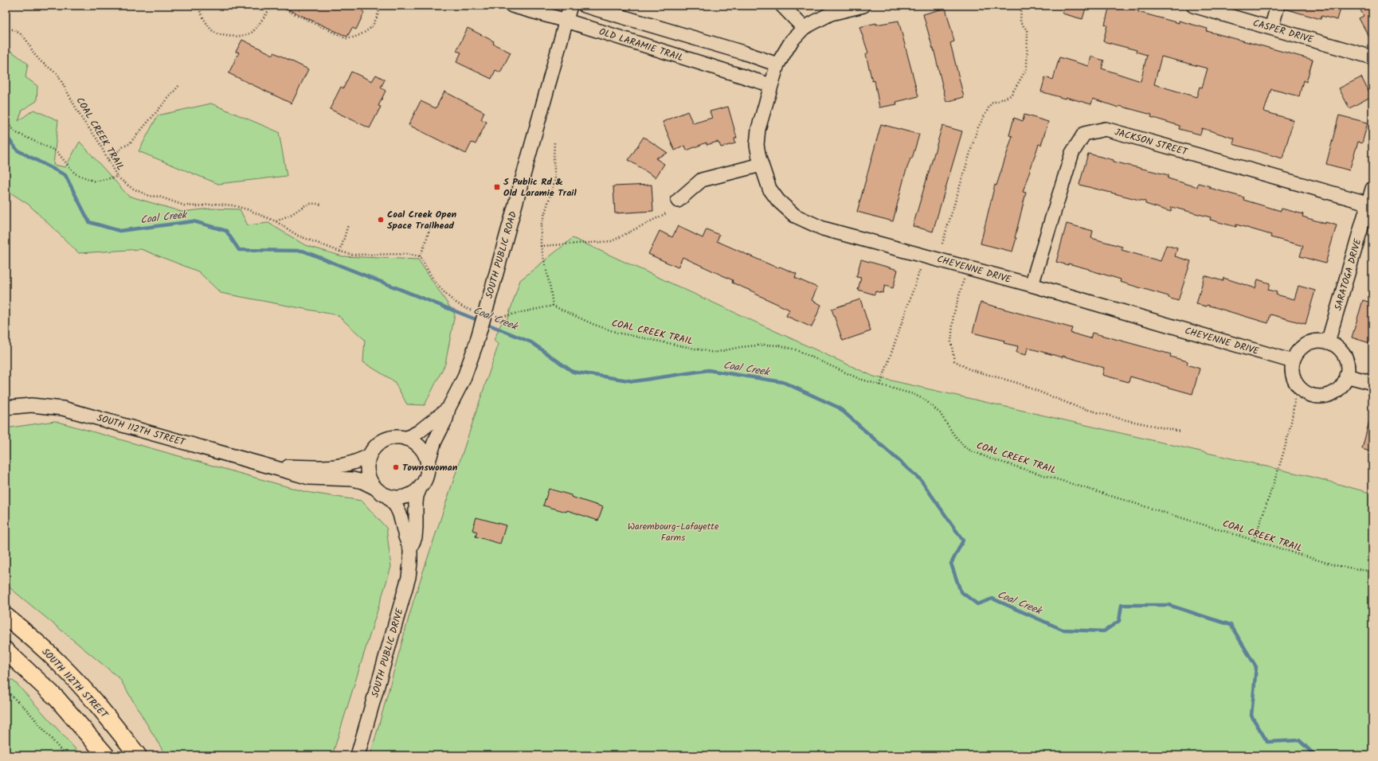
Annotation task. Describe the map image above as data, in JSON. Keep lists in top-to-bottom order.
{
  "streets": {
    "main road": ["SOUTH 112TH STREET"],
    "street": [
      "CASPER DRIVE",
      "OLD LARAMIE TRAIL",
      "JACKSON STREET",
      "SOUTH PUBLIC ROAD",
      "CHEYENNE DRIVE",
      "SARATOGA DRIVE",
      "SOUTH PUBLIC DRIVE"
    ],
    "path": ["COAL CREEK TRAIL"]
  },
  "crossings": [
    ["OLD LARAMIE TRAIL", "SOUTH PUBLIC ROAD"],
    ["OLD LARAMIE TRAIL", "CHEYENNE DRIVE"],
    ["JACKSON STREET", "CHEYENNE DRIVE"],
    ["JACKSON STREET", "SARATOGA DRIVE"],
    ["SOUTH PUBLIC ROAD", "SOUTH 112TH STREET"],
    ["CHEYENNE DRIVE", "SARATOGA DRIVE"],
    ["SOUTH 112TH STREET", "SOUTH PUBLIC DRIVE"]
  ],
  "water": ["Coal Creek"],
  "parks": ["Warembourg-Lafayette Farms"],
  "places": {
    "transit": ["S Public Rd & Old Laramie Trail"],
    "other": ["Coal Creek Open Space Trailhead", "Townswoman"]
  }
}
